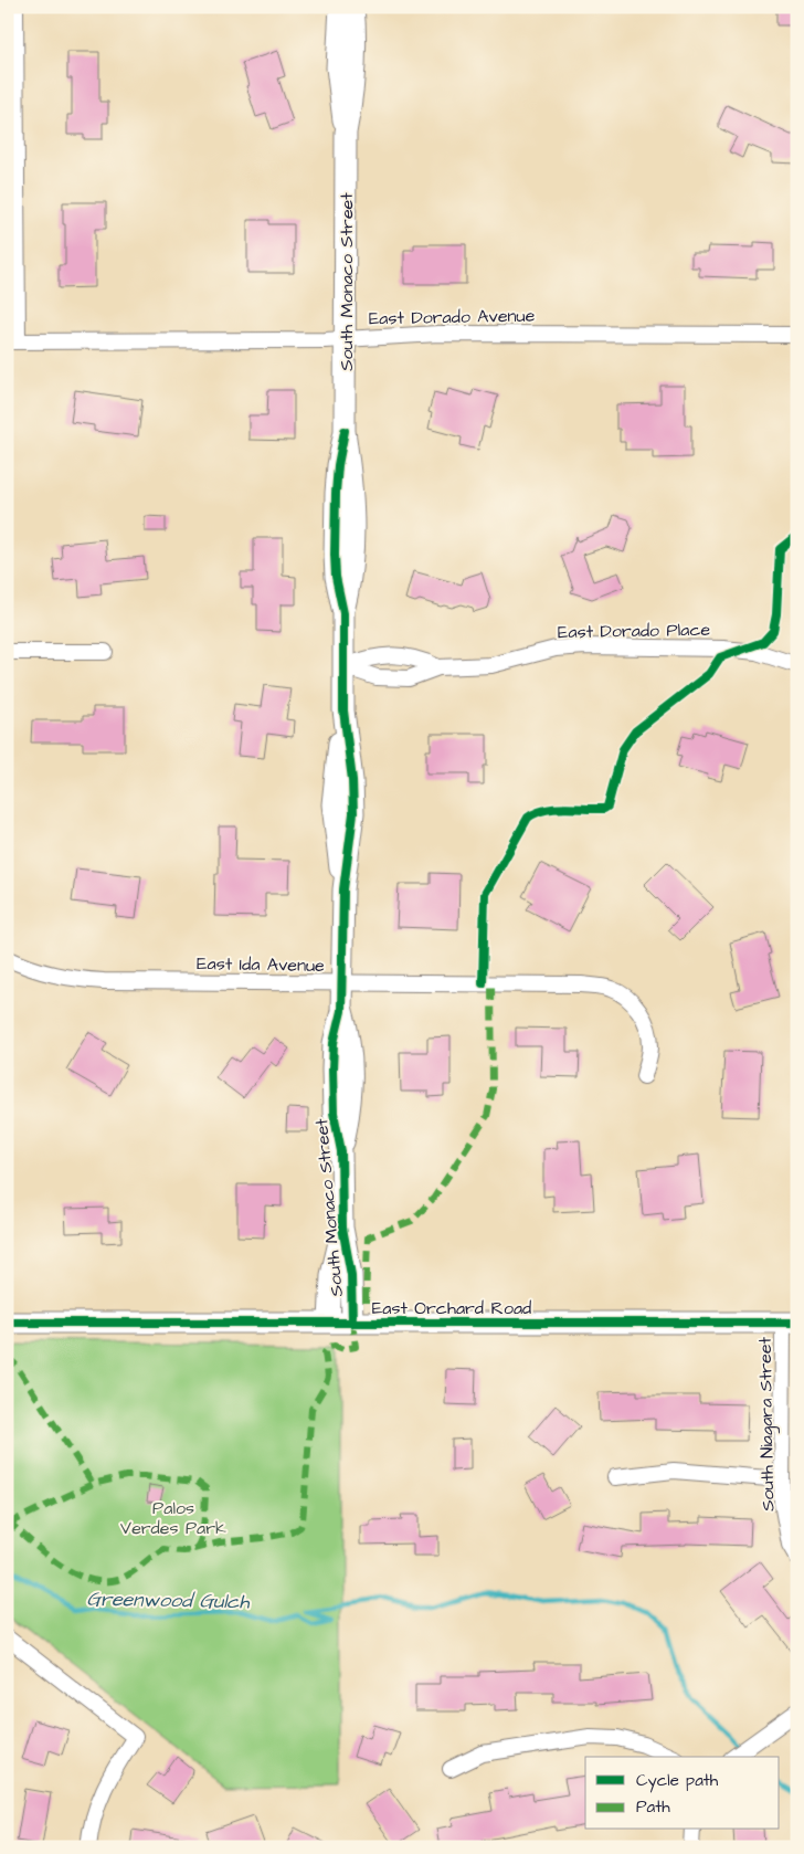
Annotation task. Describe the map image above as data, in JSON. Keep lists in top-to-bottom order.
{
  "streets": {
    "street": [
      "South Monaco Street",
      "East Dorado Avenue",
      "East Dorado Place",
      "East Ida Avenue",
      "East Orchard Road",
      "South Niagara Street"
    ]
  },
  "crossings": [
    ["South Monaco Street", "East Dorado Avenue"],
    ["South Monaco Street", "East Dorado Place"],
    ["South Monaco Street", "East Ida Avenue"],
    ["South Monaco Street", "East Orchard Road"],
    ["East Orchard Road", "South Niagara Street"]
  ],
  "water": ["Greenwood Gulch"],
  "parks": ["Palos Verdes Park"],
  "legend": ["Cycle path", "Path"]
}
